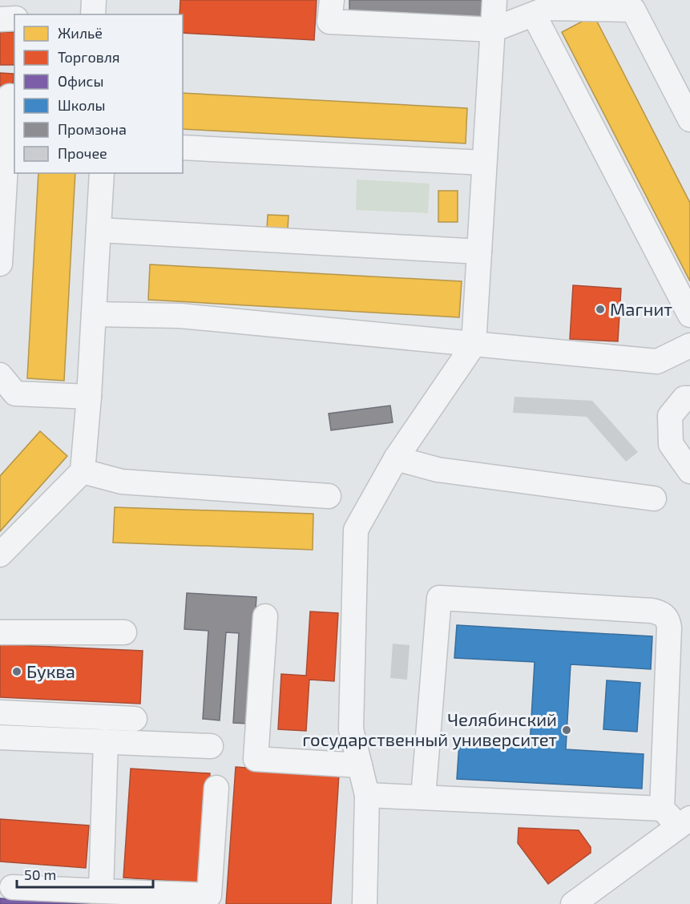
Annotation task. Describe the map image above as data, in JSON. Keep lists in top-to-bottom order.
{
  "places": ["Магнит", "Буква", "Челябинский государственный университет"],
  "legend": [
    "Жильё",
    "Торговля",
    "Офисы",
    "Школы",
    "Промзона",
    "Прочее"
  ],
  "scale_bar": "50 m"
}
